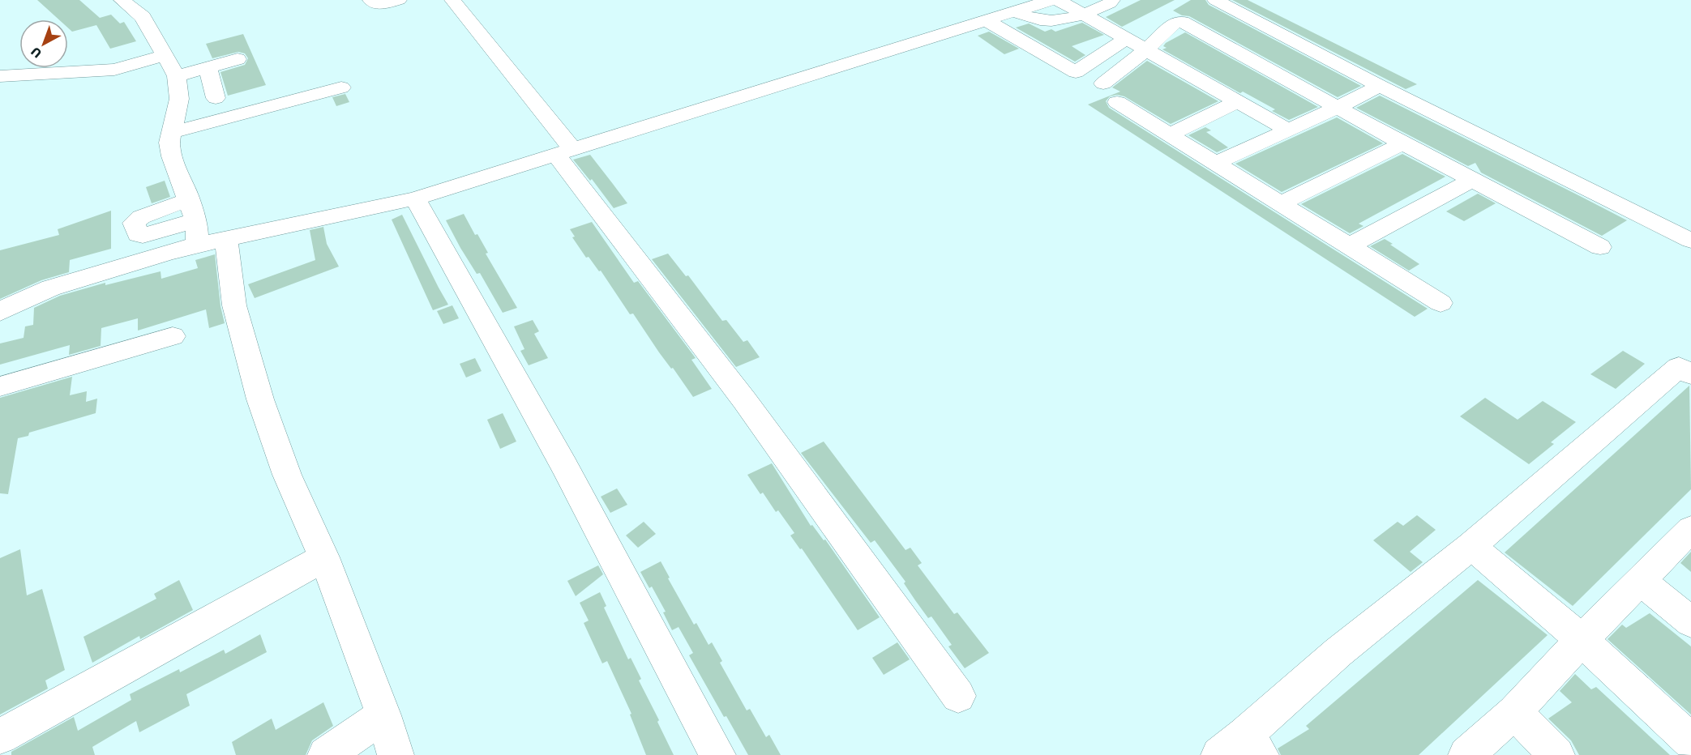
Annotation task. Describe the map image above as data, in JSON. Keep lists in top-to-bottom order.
{
  "north": "bottom left"
}
